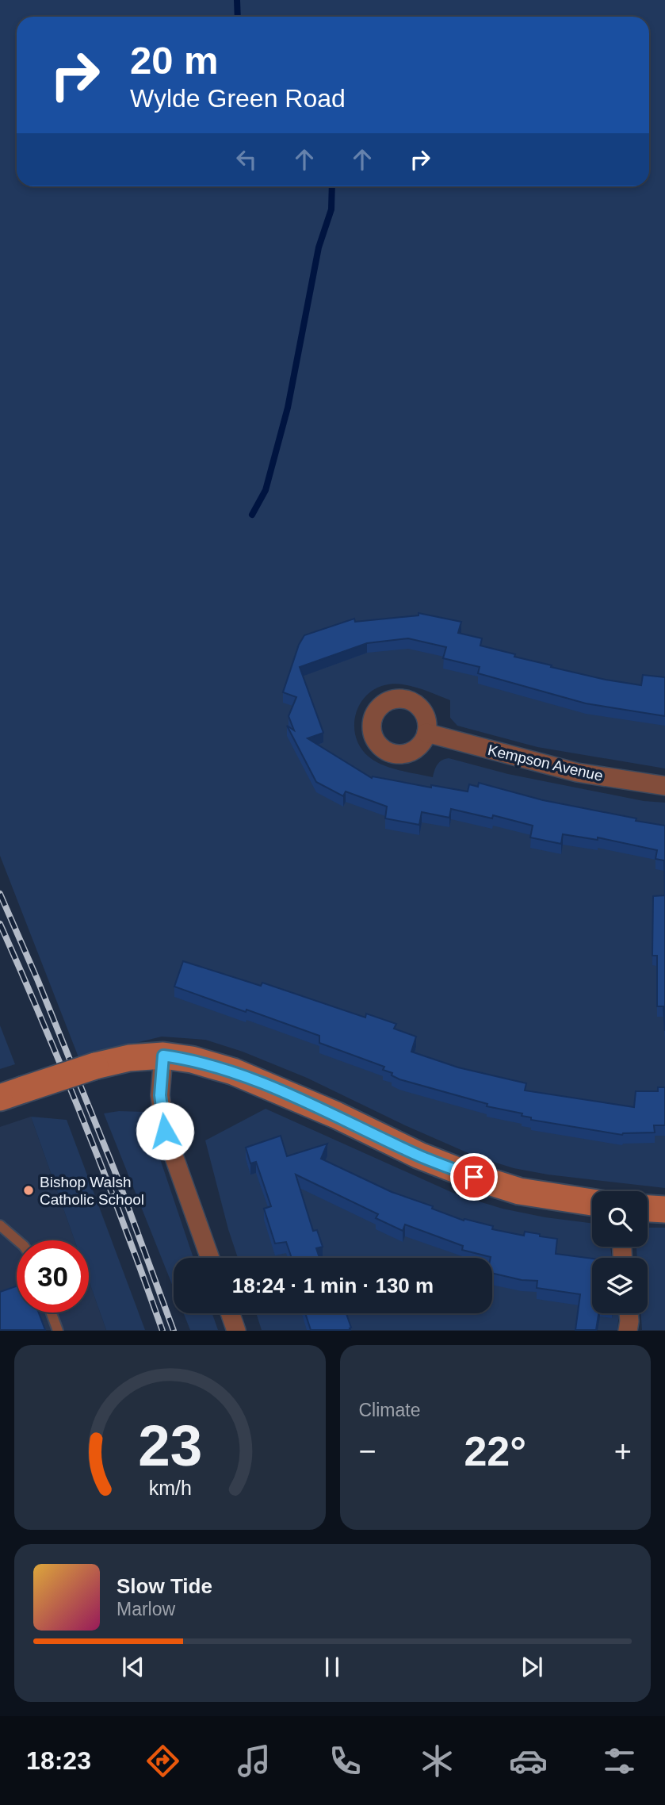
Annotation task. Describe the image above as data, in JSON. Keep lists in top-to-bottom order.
{
  "streets": {
    "street": ["Kempson Avenue"]
  },
  "places": ["Bishop Walsh Catholic School"],
  "page": {
    "turn": ["20 m", "Wylde Green Road"],
    "limit": "30",
    "trip": "18:24 · 1 min · 130 m",
    "tile": "Climate",
    "heat": ["−", "22°", "+"],
    "song": ["Slow Tide", "Marlow"],
    "tabs": "18:23",
    "gauge": ["23", "km/h"]
  }
}
